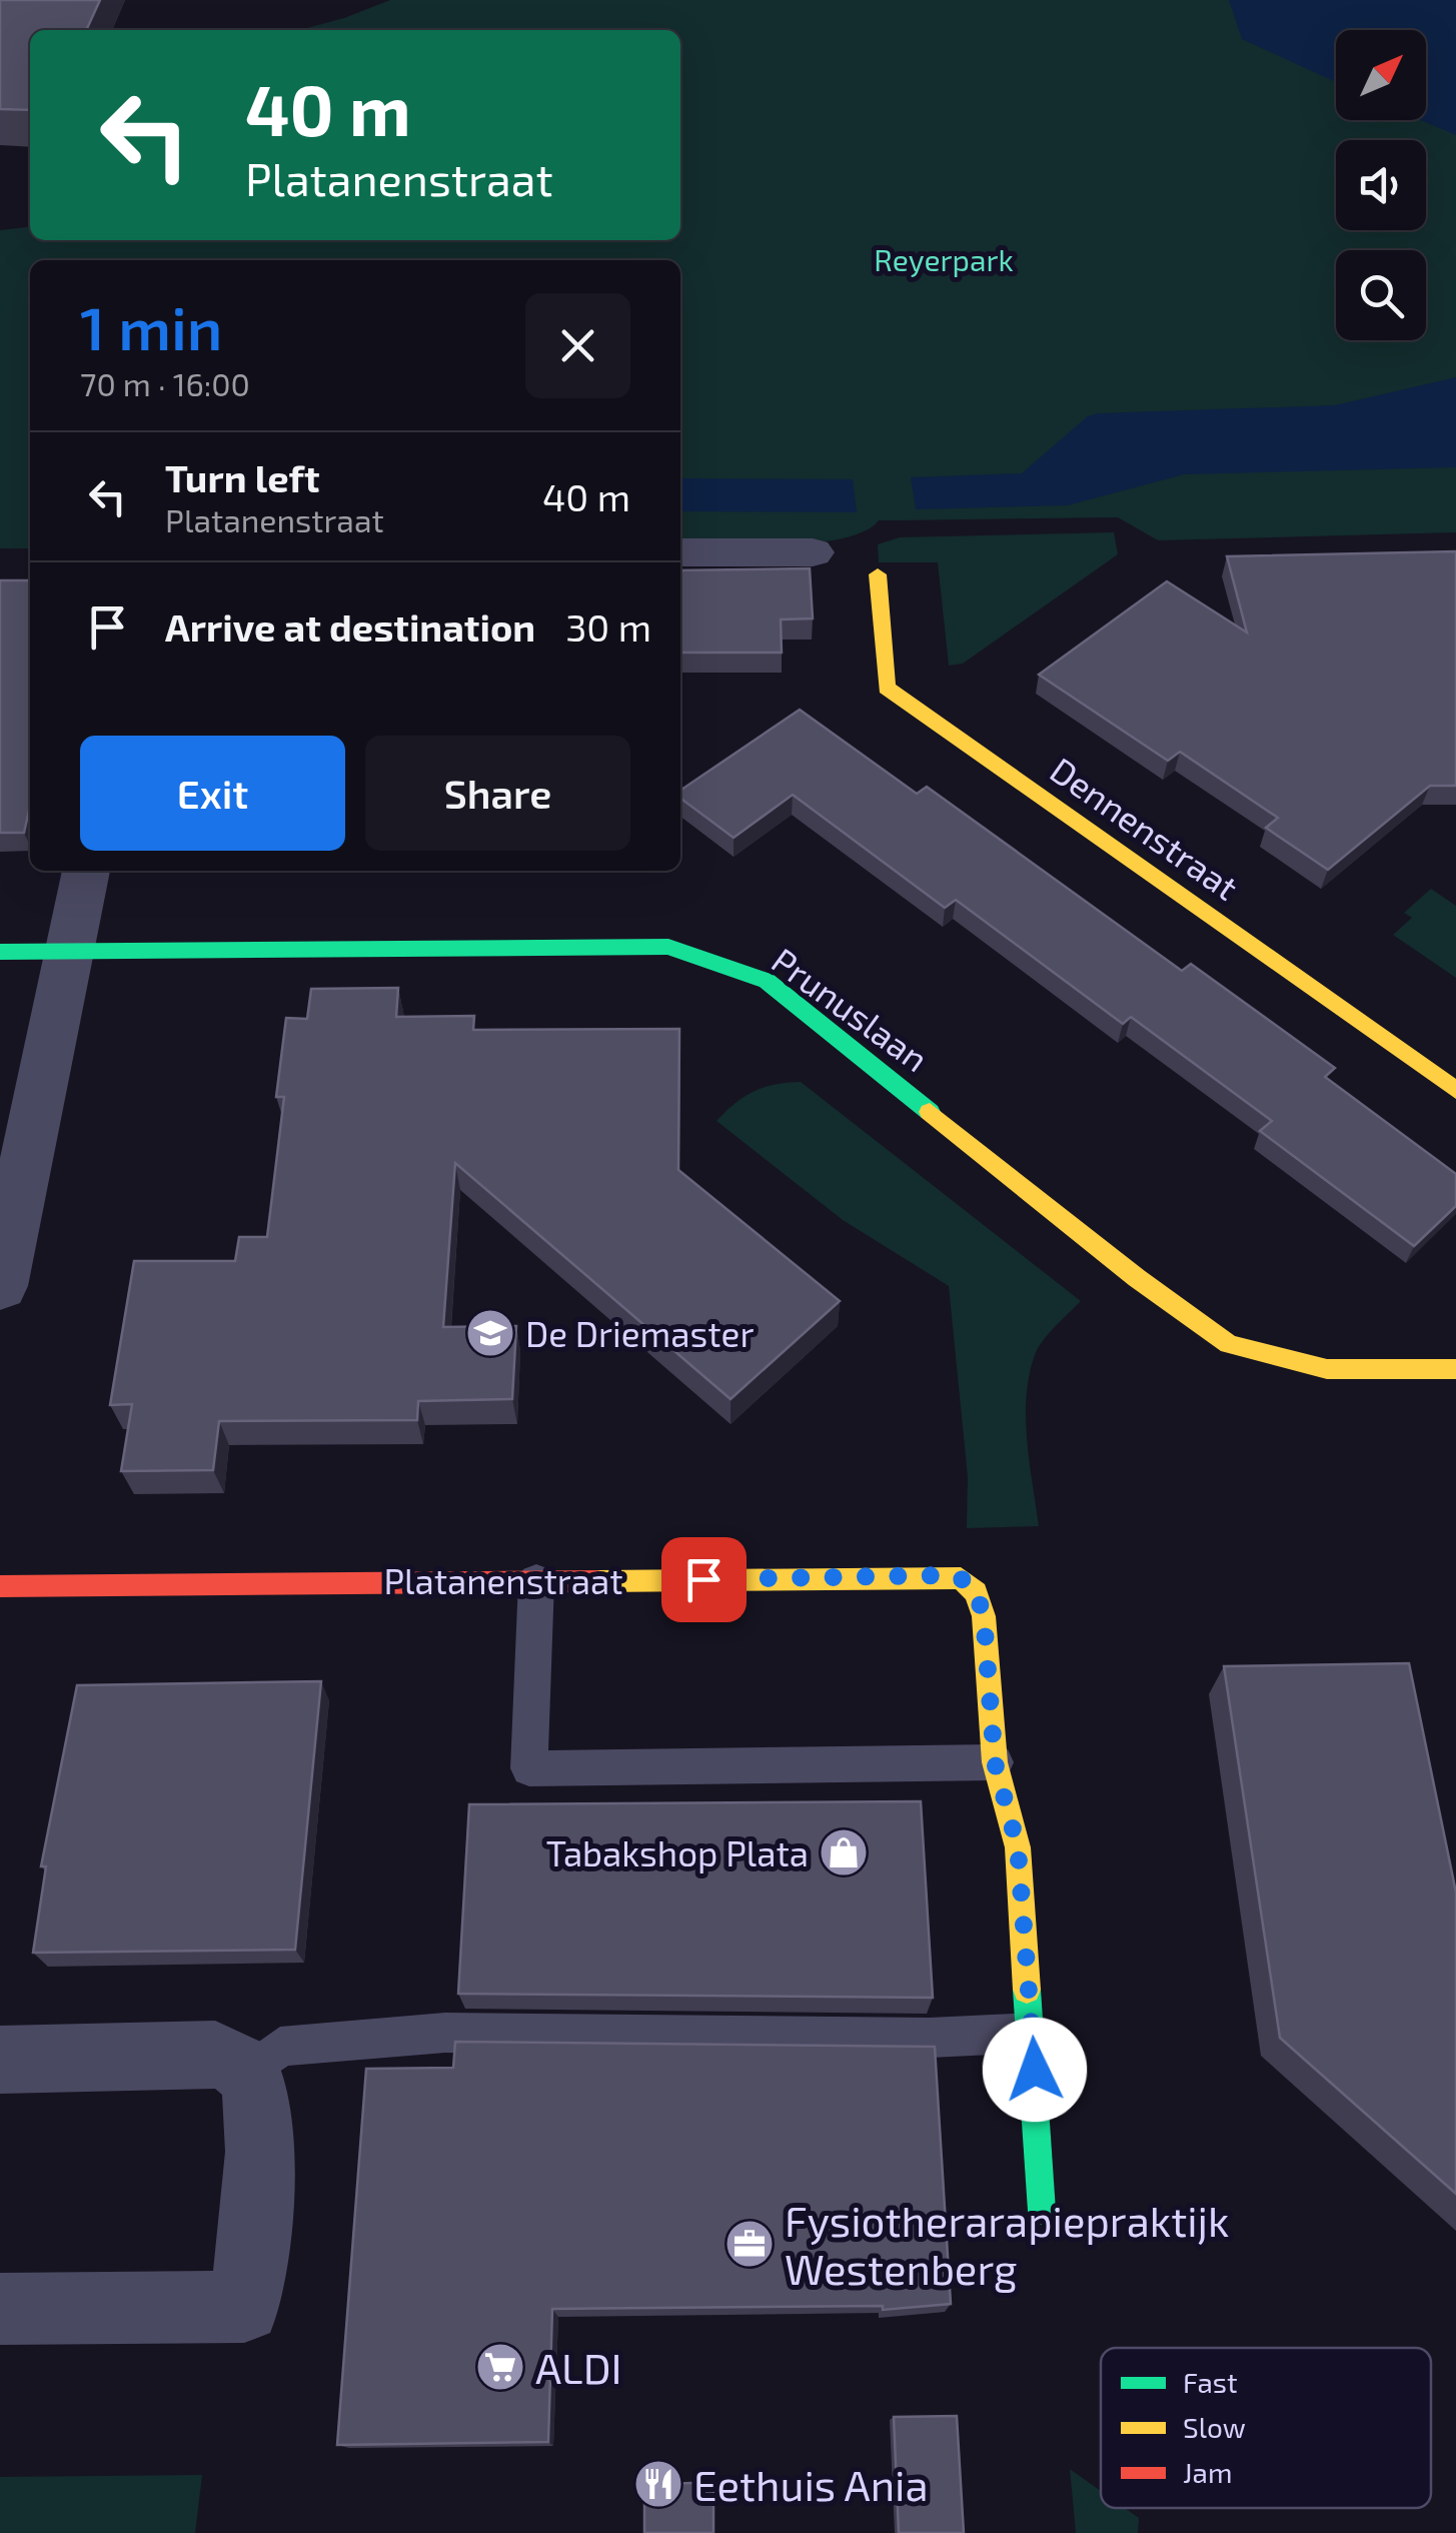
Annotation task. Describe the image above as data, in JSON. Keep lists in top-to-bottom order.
{
  "streets": {
    "street": ["Dennenstraat", "Prunuslaan", "Platanenstraat"]
  },
  "parks": ["Reyerpark"],
  "places": {
    "school or university": ["De Driemaster"],
    "shop": ["Tabakshop Plata"],
    "office": ["Fysiotherarapiepraktijk Westenberg"],
    "supermarket": ["ALDI"],
    "restaurant": ["Eethuis Ania"]
  },
  "legend": ["Fast", "Slow", "Jam"],
  "north": "top right",
  "page": {
    "turn": ["40 m", "Platanenstraat"],
    "heading": ["1 min", "70 m · 16:00"],
    "list": [
      {
        "name": "Turn left",
        "note": "Platanenstraat",
        "value": "40 m"
      },
      {
        "name": "Arrive at destination",
        "value": "30 m"
      }
    ],
    "buttons": ["Exit", "Share"]
  }
}
